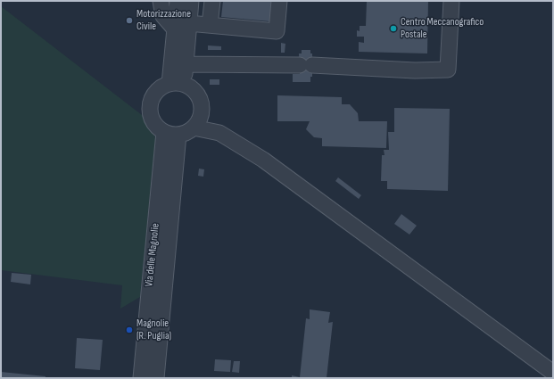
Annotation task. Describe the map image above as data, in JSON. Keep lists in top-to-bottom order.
{
  "streets": {
    "street": ["Via delle Magnolie"]
  },
  "places": ["Motorizzazione Civile", "Centro Meccanografico Postale", "Magnolie (R. Puglia)"]
}
